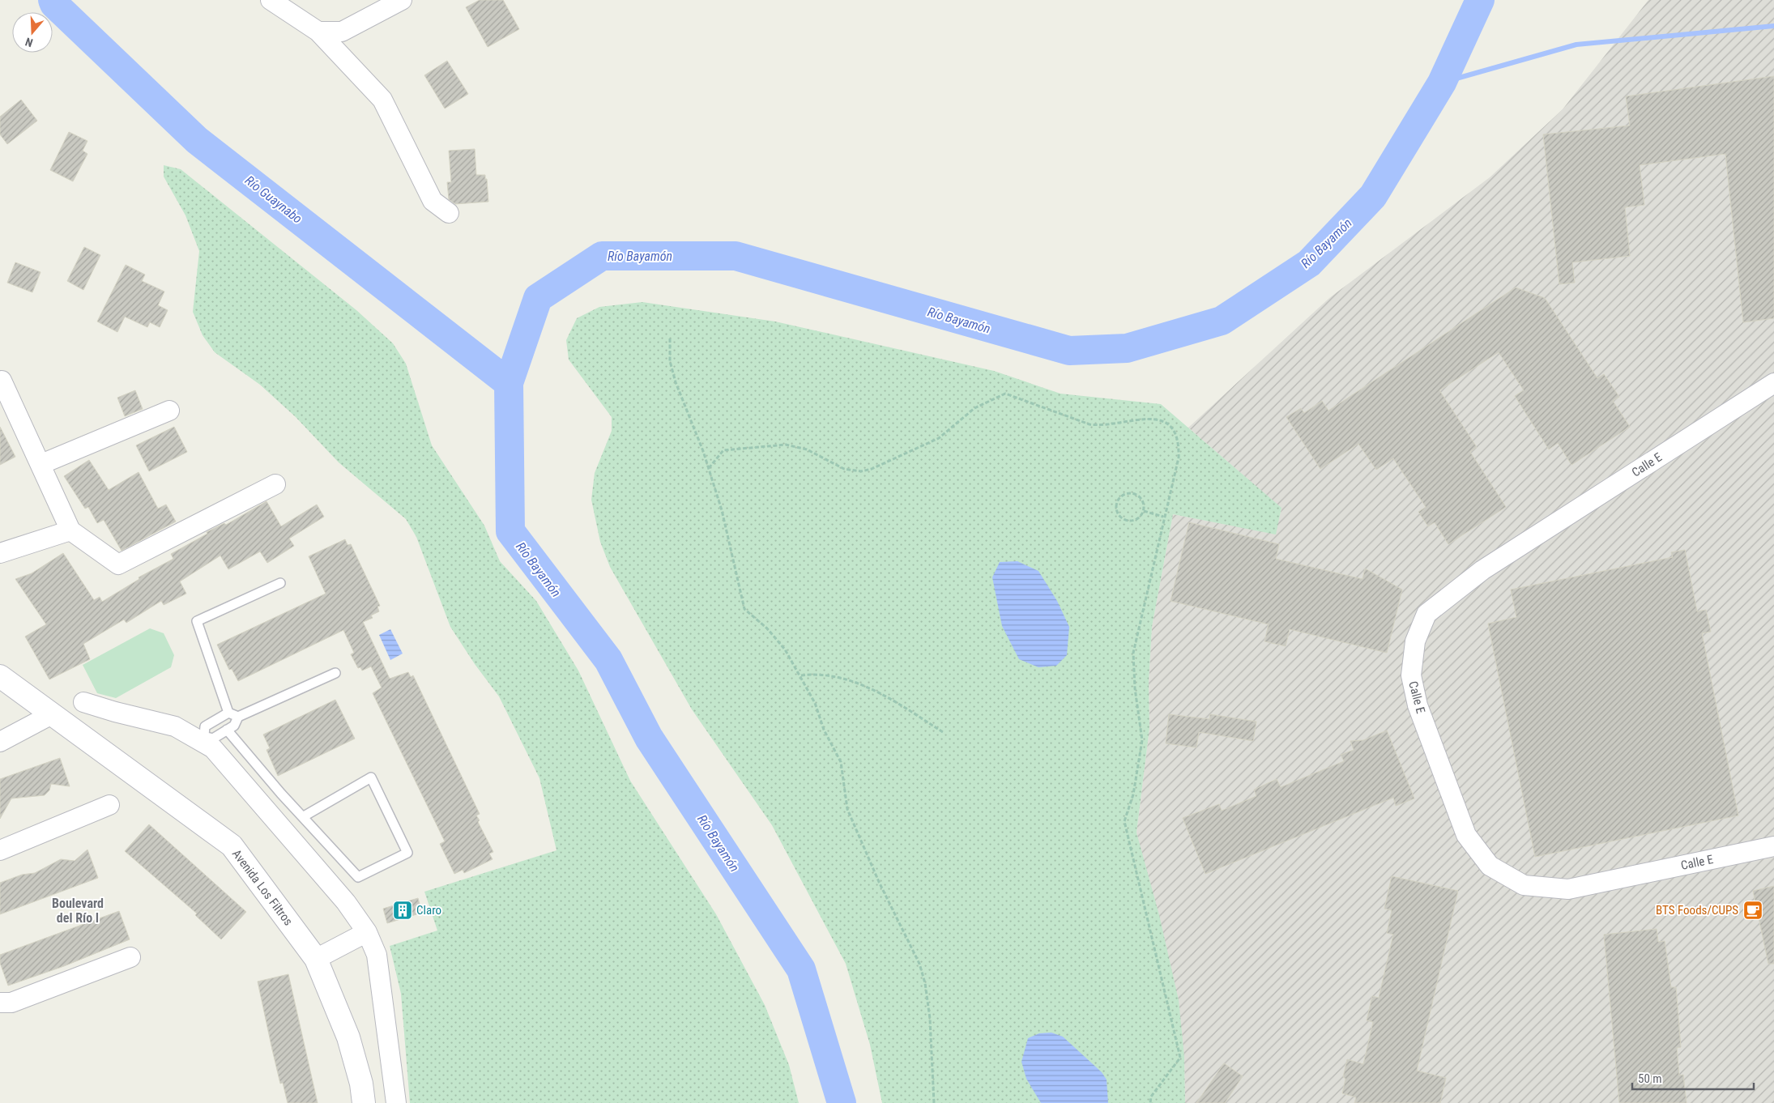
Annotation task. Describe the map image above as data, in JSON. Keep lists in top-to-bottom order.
{
  "streets": {
    "main road": ["Avenida Los Filtros"],
    "street": ["Calle E"]
  },
  "districts": ["Boulevard del Río I"],
  "water": ["Río Guaynabo", "Río Bayamón"],
  "places": {
    "building": ["Claro"],
    "cafe": ["BTS Foods/CUPS"]
  },
  "scale_bar": "50 m",
  "north": "bottom"
}
